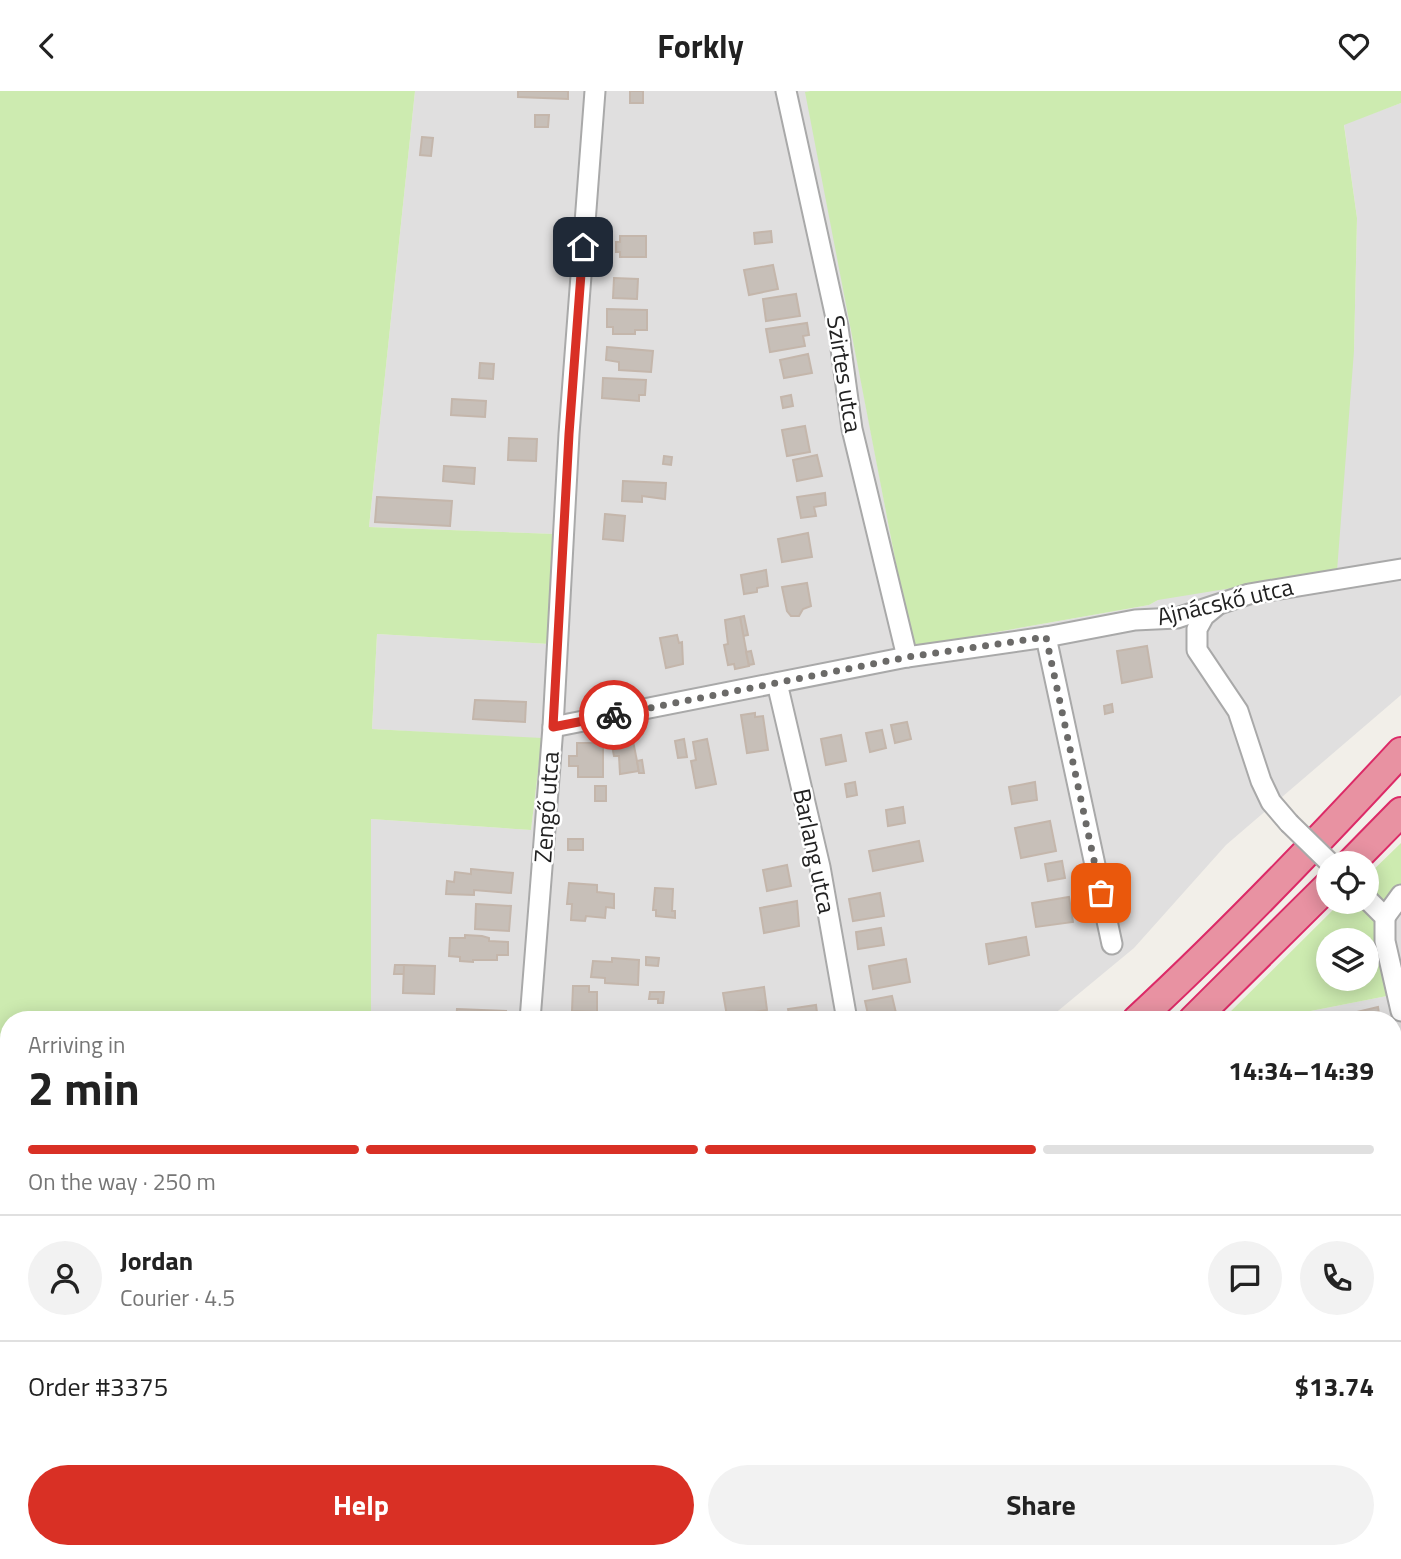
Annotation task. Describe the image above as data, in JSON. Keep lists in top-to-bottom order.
{
  "streets": {
    "street": [
      "Szirtes utca",
      "Ajnácskő utca",
      "Zengő utca",
      "Barlang utca"
    ]
  },
  "crossings": [
    ["Szirtes utca", "Ajnácskő utca"],
    ["Ajnácskő utca", "Zengő utca"],
    ["Ajnácskő utca", "Barlang utca"]
  ],
  "page": {
    "header": "Forkly",
    "heading": ["2 min", "Arriving in", "14:34–14:39"],
    "panel": [
      "Jordan",
      "Courier · 4.5",
      "Order #3375",
      "$13.74"
    ],
    "bar": "On the way · 250 m",
    "buttons": ["Help", "Share"]
  }
}
